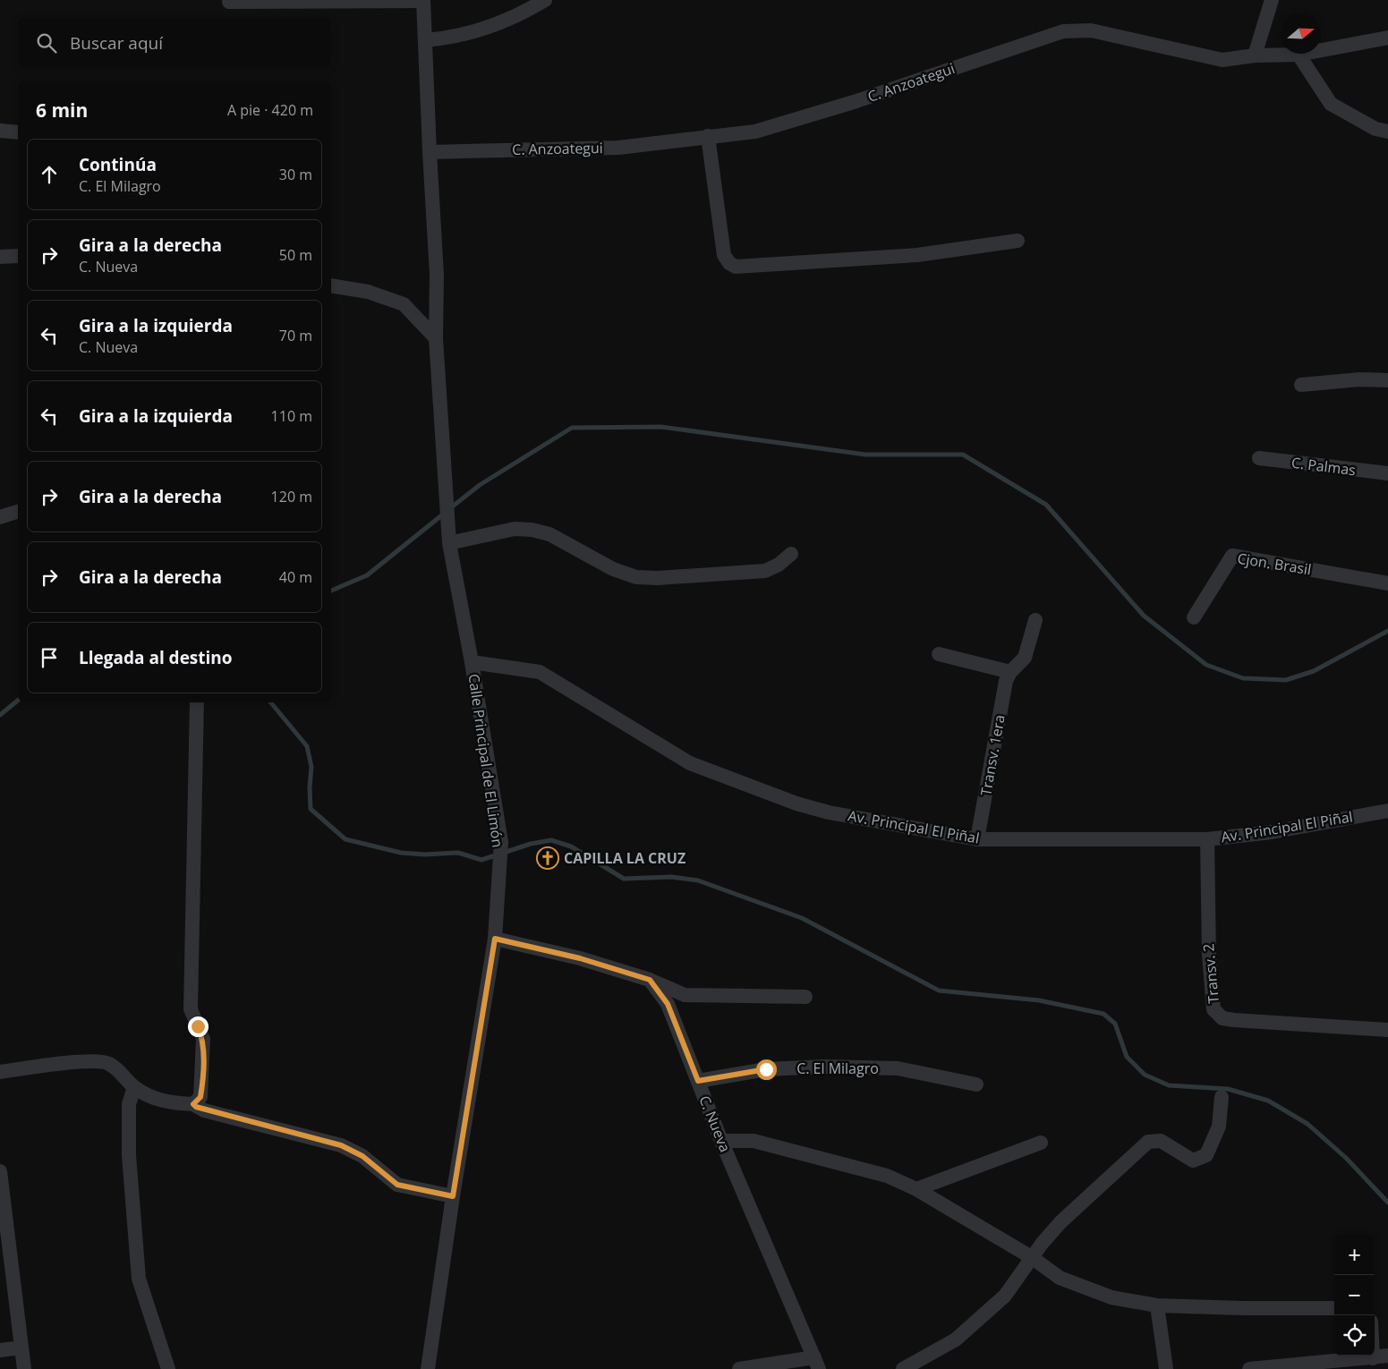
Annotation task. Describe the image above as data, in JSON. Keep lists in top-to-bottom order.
{
  "streets": {
    "street": [
      "C. Anzoategui",
      "C. Palmas",
      "Cjon. Brasil",
      "Transv. 1era",
      "Calle Principal de El Limón",
      "Av. Principal El Piñal",
      "Transv. 2",
      "C. El Milagro",
      "C. Nueva"
    ]
  },
  "crossings": [
    ["C. Anzoategui", "Calle Principal de El Limón"],
    ["Transv. 1era", "Av. Principal El Piñal"],
    ["Calle Principal de El Limón", "Av. Principal El Piñal"],
    ["Av. Principal El Piñal", "Transv. 2"],
    ["C. El Milagro", "C. Nueva"]
  ],
  "places": {
    "church": ["CAPILLA LA CRUZ"]
  },
  "north": "right",
  "page": {
    "search": "Buscar aquí",
    "heading": ["6 min", "A pie · 420 m"],
    "list": [
      ["Continúa", "C. El Milagro", "30 m"],
      ["Gira a la derecha", "C. Nueva", "50 m"],
      ["Gira a la izquierda", "C. Nueva", "70 m"],
      ["Gira a la izquierda", "110 m"],
      ["Gira a la derecha", "120 m"],
      ["Gira a la derecha", "40 m"],
      "Llegada al destino"
    ],
    "map_buttons": ["+", "−"]
  }
}
